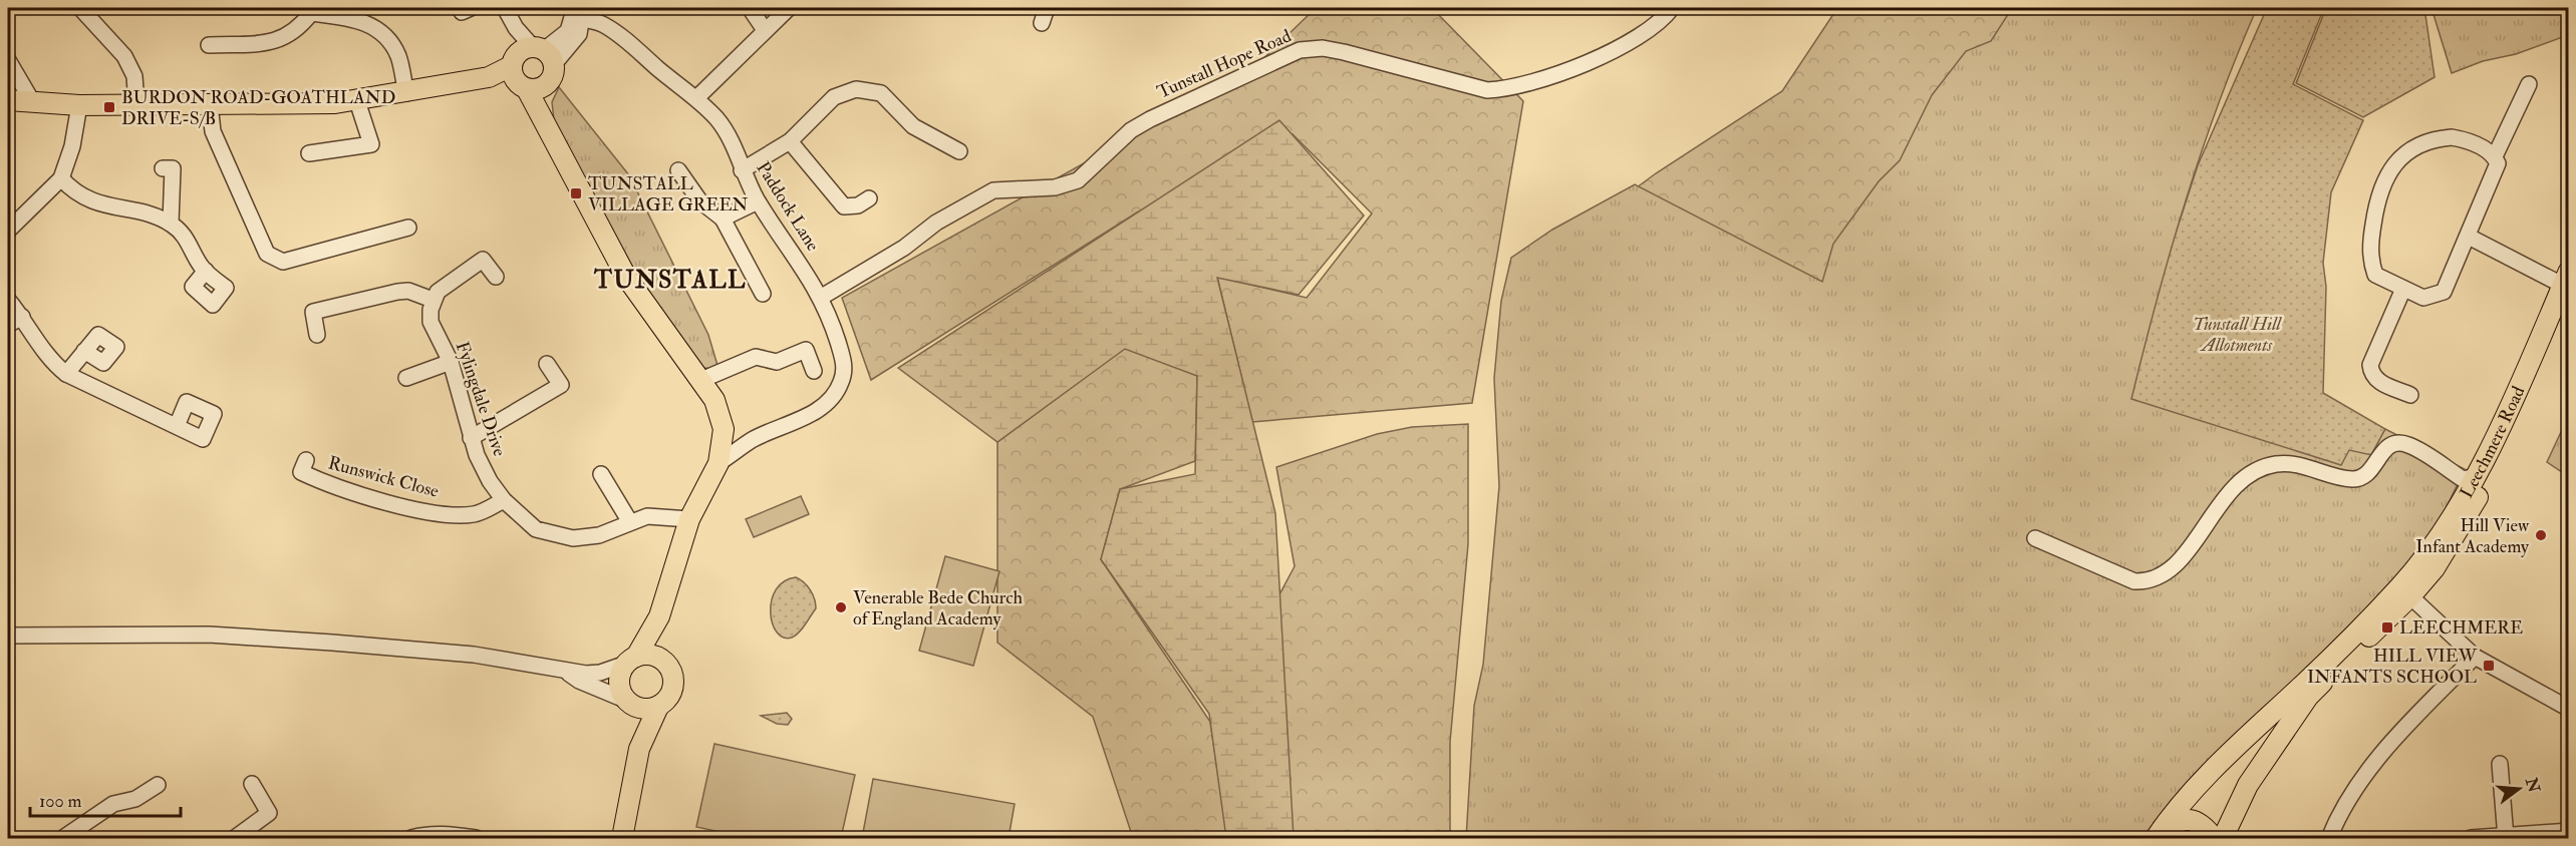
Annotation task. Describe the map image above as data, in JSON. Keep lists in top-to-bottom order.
{
  "streets": {
    "main road": ["Leechmere Road"],
    "street": [
      "Tunstall Hope Road",
      "Paddock Lane",
      "Fylingdale Drive",
      "Runswick Close"
    ]
  },
  "crossings": [
    ["Tunstall Hope Road", "Paddock Lane"],
    ["Fylingdale Drive", "Runswick Close"]
  ],
  "districts": ["TUNSTALL"],
  "parks": ["Tunstall Hill Allotments"],
  "places": {
    "transit": [
      "BURDON ROAD-GOATHLAND DRIVE-S/B",
      "TUNSTALL VILLAGE GREEN",
      "LEECHMERE",
      "HILL VIEW INFANTS SCHOOL"
    ],
    "other": ["Hill View Infant Academy", "Venerable Bede Church of England Academy"]
  },
  "scale_bar": "100 m",
  "north": "right"
}
